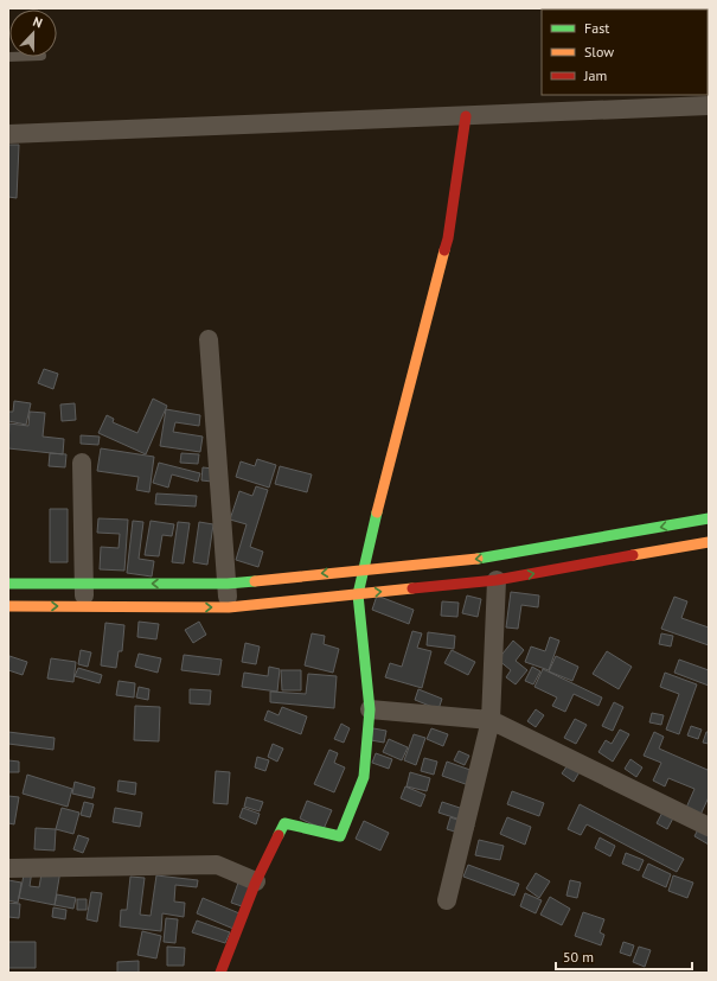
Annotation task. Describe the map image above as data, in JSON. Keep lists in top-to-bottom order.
{
  "legend": ["Fast", "Slow", "Jam"],
  "scale_bar": "50 m",
  "north": "top"
}
